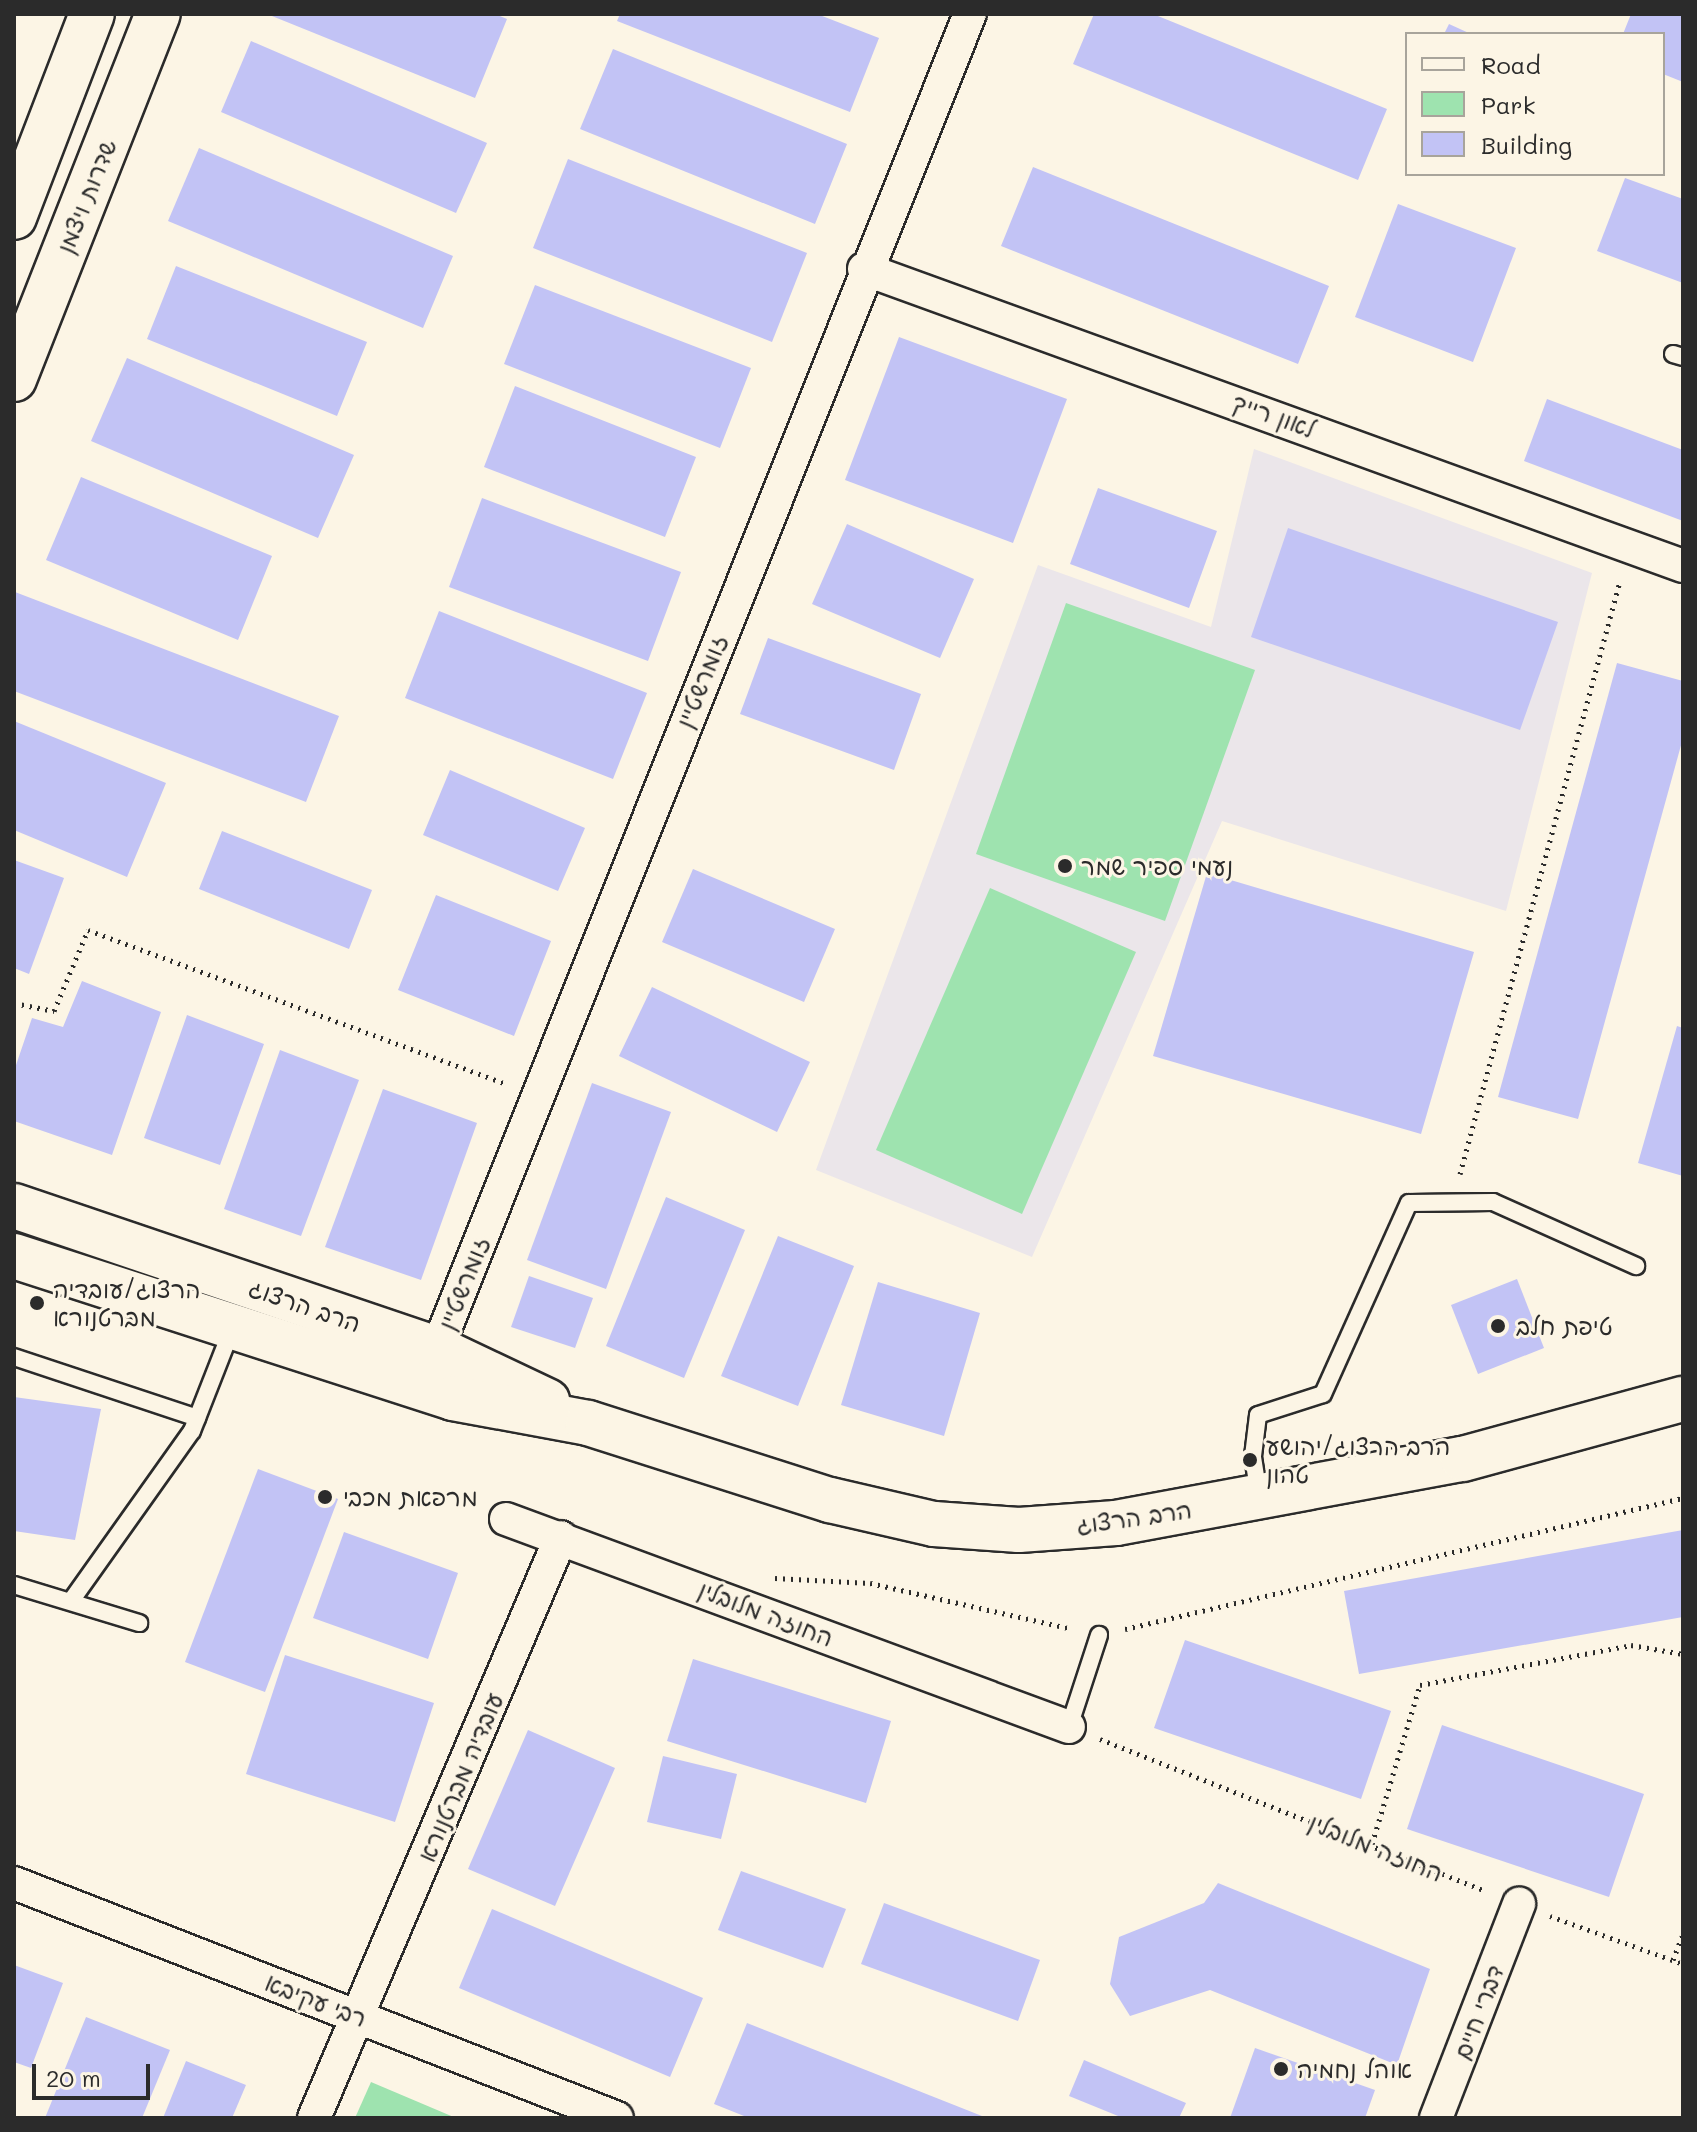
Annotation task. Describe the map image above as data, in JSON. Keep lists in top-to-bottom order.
{
  "streets": {
    "street": [
      "שדרות ויצמן",
      "לאון רייך",
      "זומרשטיין",
      "הרב הרצוג",
      "החוזה מלובלין",
      "עובדיה מברטנורא",
      "רבי עקיבא",
      "דברי חיים"
    ]
  },
  "crossings": [
    ["לאון רייך", "זומרשטיין"],
    ["זומרשטיין", "הרב הרצוג"],
    ["החוזה מלובלין", "עובדיה מברטנורא"],
    ["החוזה מלובלין", "דברי חיים"],
    ["עובדיה מברטנורא", "רבי עקיבא"]
  ],
  "places": [
    "נעמי ספיר שמר",
    "הרצוג/עובדיה מברטנורא",
    "טיפת חלב",
    "הרב הרצוג/יהושע טהון",
    "מרפאת מכבי",
    "אוהל נחמיה"
  ],
  "legend": ["Road", "Park", "Building"],
  "scale_bar": "20 m"
}
